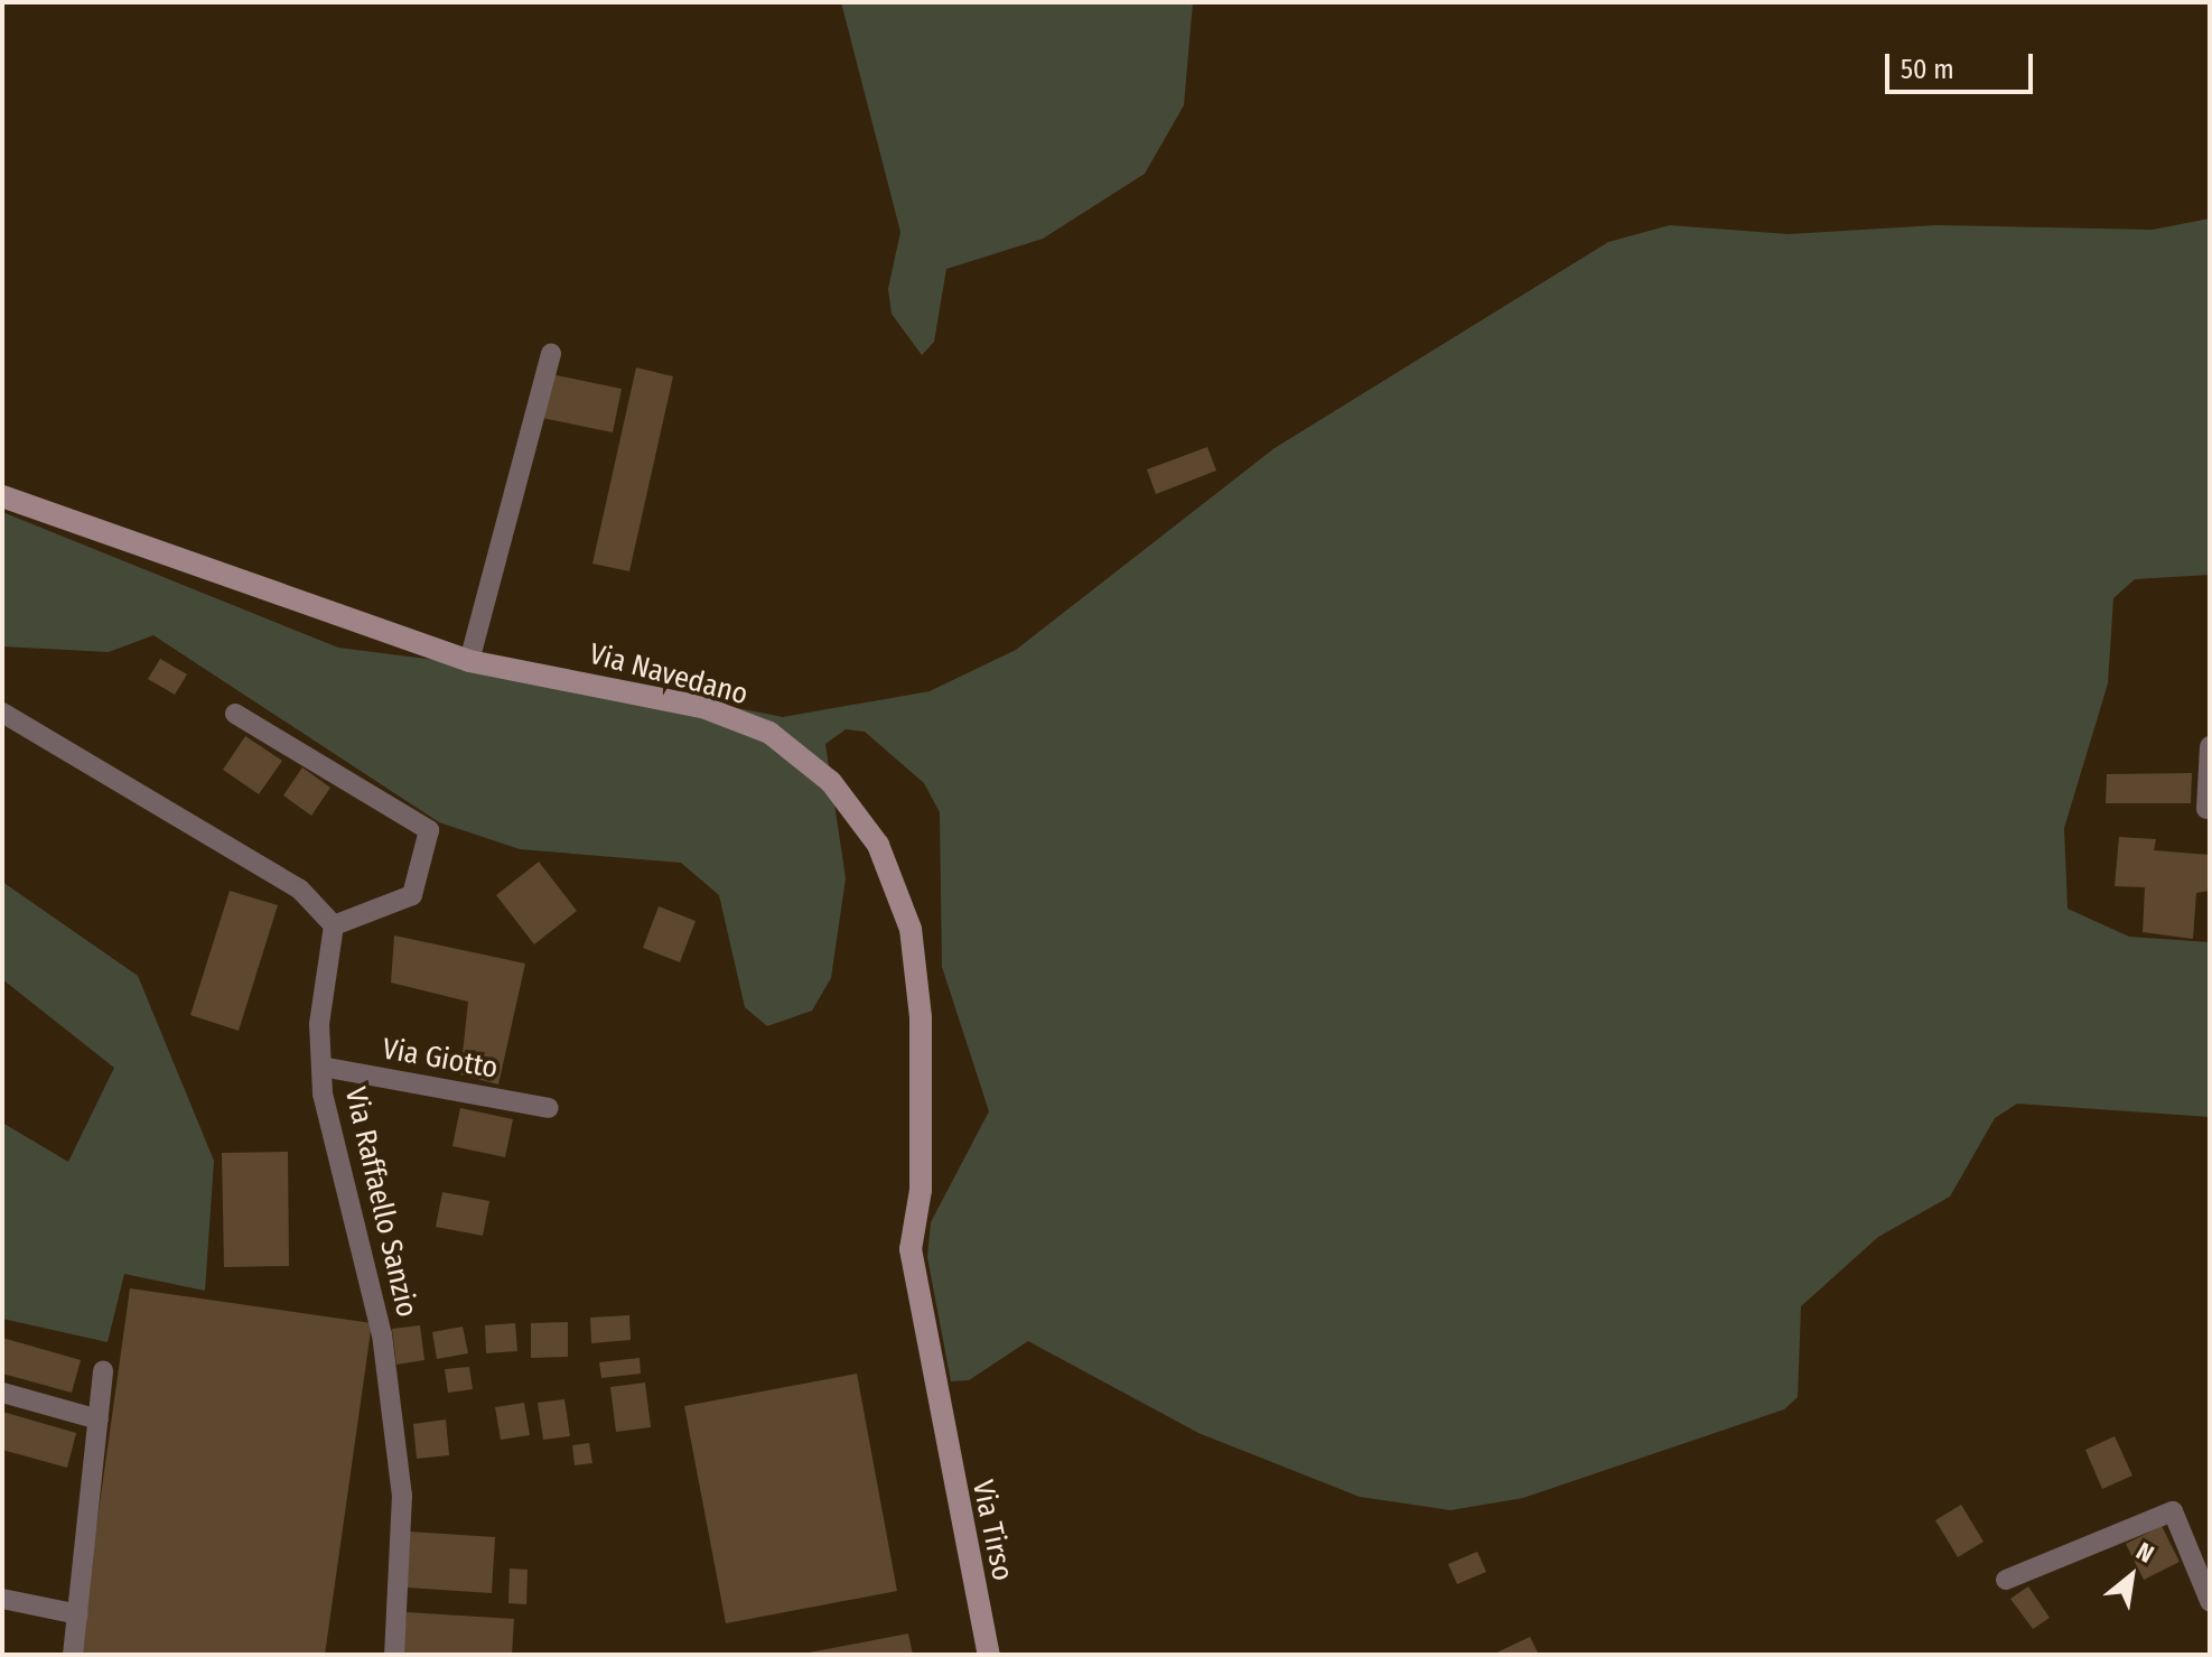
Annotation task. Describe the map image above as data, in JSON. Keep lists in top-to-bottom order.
{
  "streets": {
    "street": [
      "Via Navedano",
      "Via Giotto",
      "Via Raffaello Sanzio",
      "Via Tirso"
    ]
  },
  "crossings": [
    ["Via Navedano", "Via Tirso"],
    ["Via Giotto", "Via Raffaello Sanzio"]
  ],
  "scale_bar": "50 m",
  "north": "top right"
}
